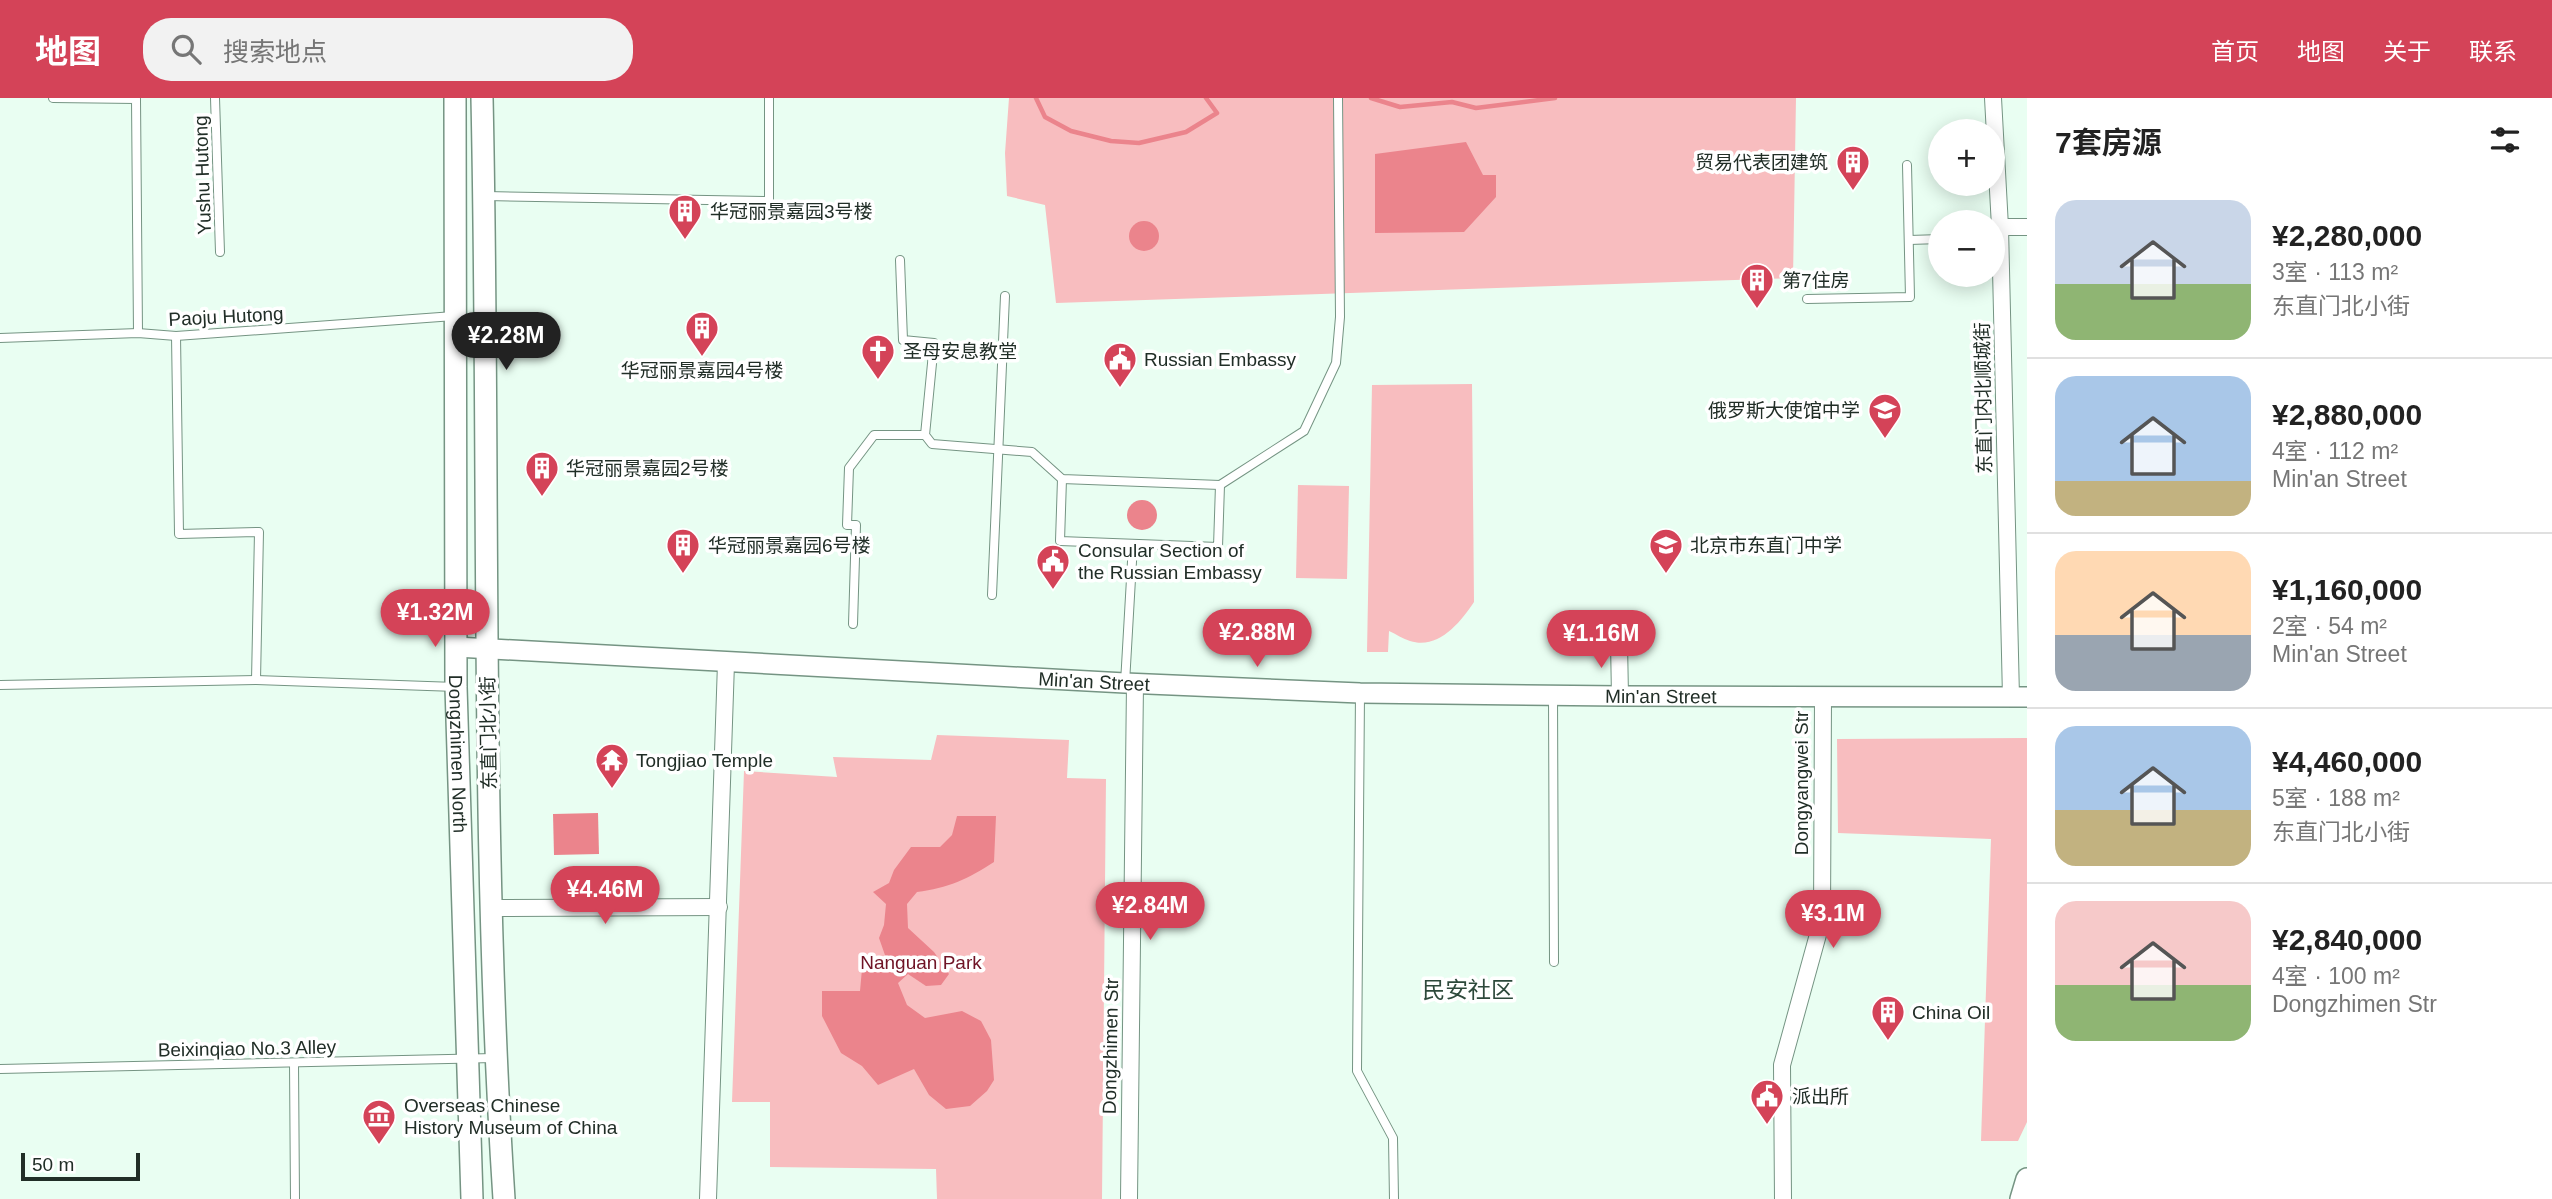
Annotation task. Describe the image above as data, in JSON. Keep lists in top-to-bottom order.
{
  "streets": {
    "main road": ["东直门北小街", "Dongzhimen North"],
    "street": [
      "东直门内北顺城街",
      "Min'an Street",
      "Dongyangwei Str",
      "Dongzhimen Str"
    ],
    "lane": ["Yushu Hutong", "Paoju Hutong", "Beixinqiao No.3 Alley"]
  },
  "crossings": [
    ["Paoju Hutong", "Dongzhimen North"],
    ["东直门内北顺城街", "Min'an Street"],
    ["Min'an Street", "东直门北小街"],
    ["Min'an Street", "Dongzhimen North"],
    ["Min'an Street", "Dongyangwei Str"],
    ["Min'an Street", "Dongzhimen Str"],
    ["东直门北小街", "Beixinqiao No.3 Alley"],
    ["Dongzhimen North", "Beixinqiao No.3 Alley"]
  ],
  "districts": ["民安社区"],
  "parks": ["Nanguan Park"],
  "places": {
    "building": [
      "贸易代表团建筑",
      "华冠丽景嘉园3号楼",
      "第7住房",
      "华冠丽景嘉园4号楼",
      "华冠丽景嘉园2号楼",
      "华冠丽景嘉园6号楼",
      "China Oil"
    ],
    "church": ["圣母安息教堂"],
    "public building": ["Russian Embassy", "Consular Section of the Russian Embassy", "派出所"],
    "school or university": ["俄罗斯大使馆中学", "北京市东直门中学"],
    "temple": ["Tongjiao Temple"],
    "museum": ["Overseas Chinese History Museum of China"]
  },
  "scale_bar": "50 m",
  "page": {
    "header": "地图",
    "search": "搜索地点",
    "nav": [
      "首页",
      "地图",
      "关于",
      "联系"
    ],
    "heading": "7套房源",
    "map_buttons": ["+", "−"],
    "list": [
      {
        "name": "¥2,280,000",
        "note": "3室 · 113 m² · 东直门北小街"
      },
      {
        "name": "¥2,880,000",
        "note": "4室 · 112 m² · Min'an Street"
      },
      {
        "name": "¥1,160,000",
        "note": "2室 · 54 m² · Min'an Street"
      },
      {
        "name": "¥4,460,000",
        "note": "5室 · 188 m² · 东直门北小街"
      },
      {
        "name": "¥2,840,000",
        "note": "4室 · 100 m² · Dongzhimen Str"
      }
    ],
    "price": [
      "¥2.28M",
      "¥1.32M",
      "¥2.88M",
      "¥1.16M",
      "¥4.46M",
      "¥2.84M",
      "¥3.1M"
    ],
    "scale": "50 m"
  }
}
